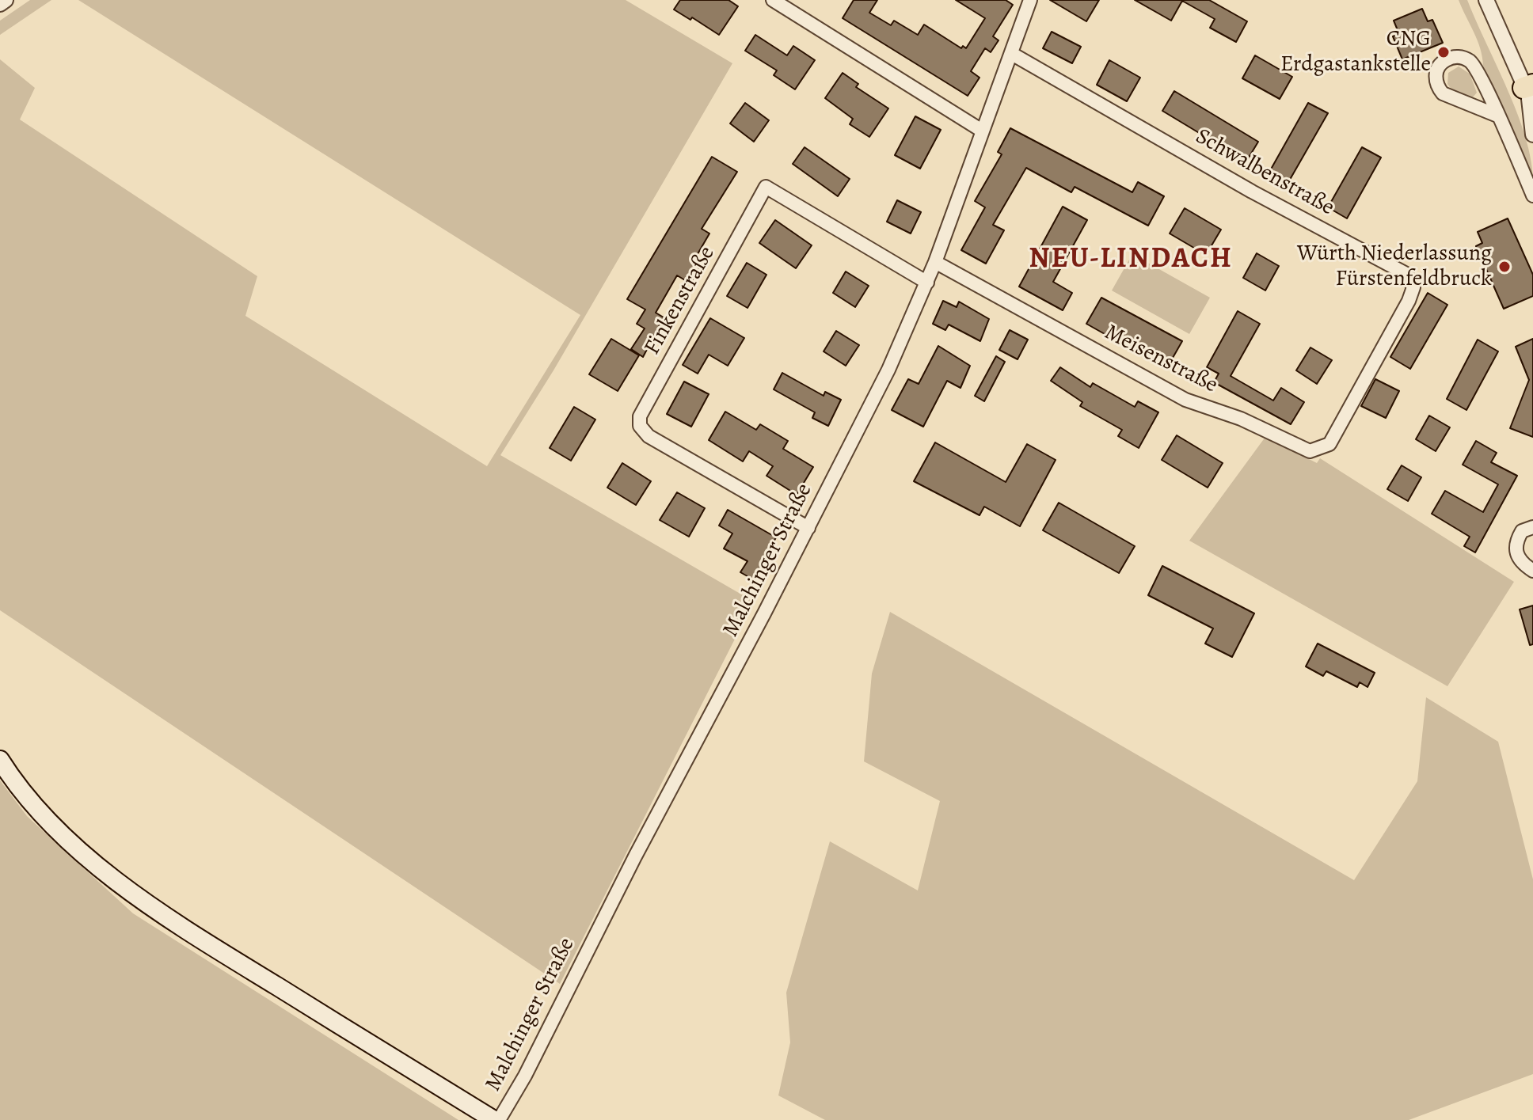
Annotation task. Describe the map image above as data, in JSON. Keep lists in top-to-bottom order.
{
  "streets": {
    "street": [
      "Schwalbenstraße",
      "Finkenstraße",
      "Meisenstraße",
      "Malchinger Straße"
    ]
  },
  "crossings": [
    ["Schwalbenstraße", "Meisenstraße"],
    ["Schwalbenstraße", "Malchinger Straße"],
    ["Finkenstraße", "Malchinger Straße"],
    ["Meisenstraße", "Malchinger Straße"]
  ],
  "districts": ["NEU-LINDACH"],
  "places": ["CNG Erdgastankstelle", "Würth Niederlassung Fürstenfeldbruck"]
}
